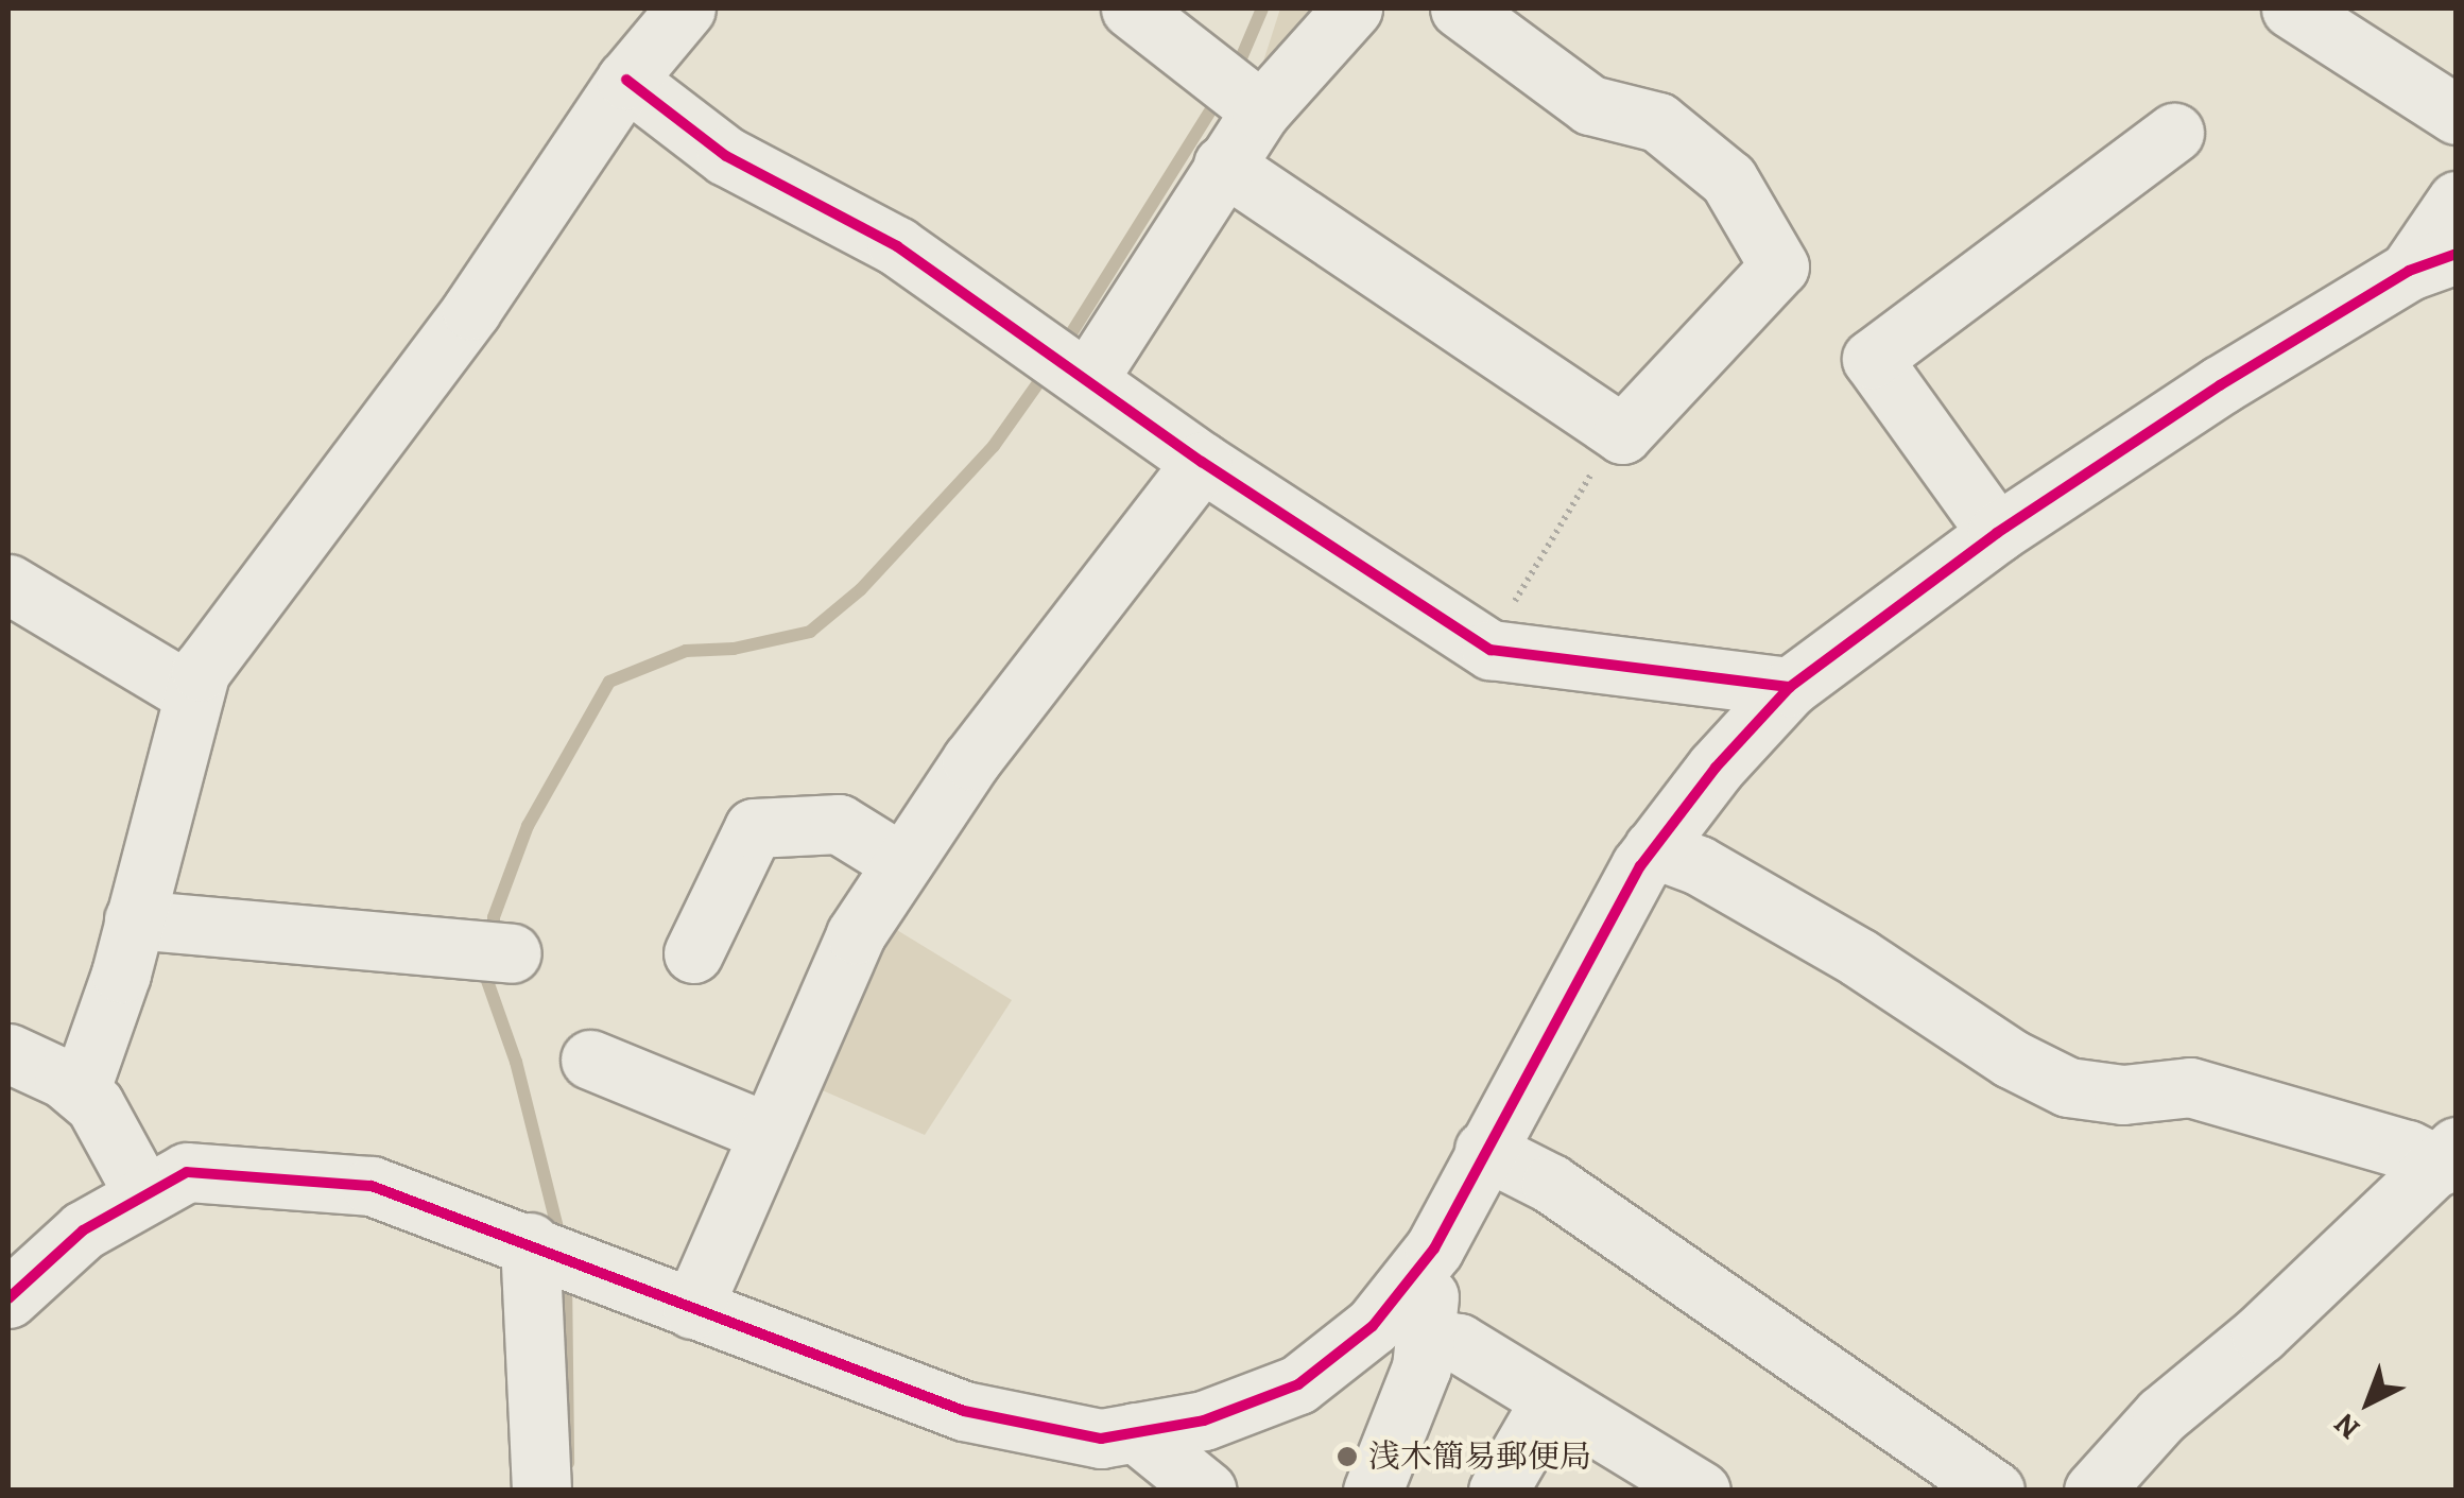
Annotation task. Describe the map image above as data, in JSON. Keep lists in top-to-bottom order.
{
  "places": ["浅木簡易郵便局"],
  "north": "bottom left"
}
